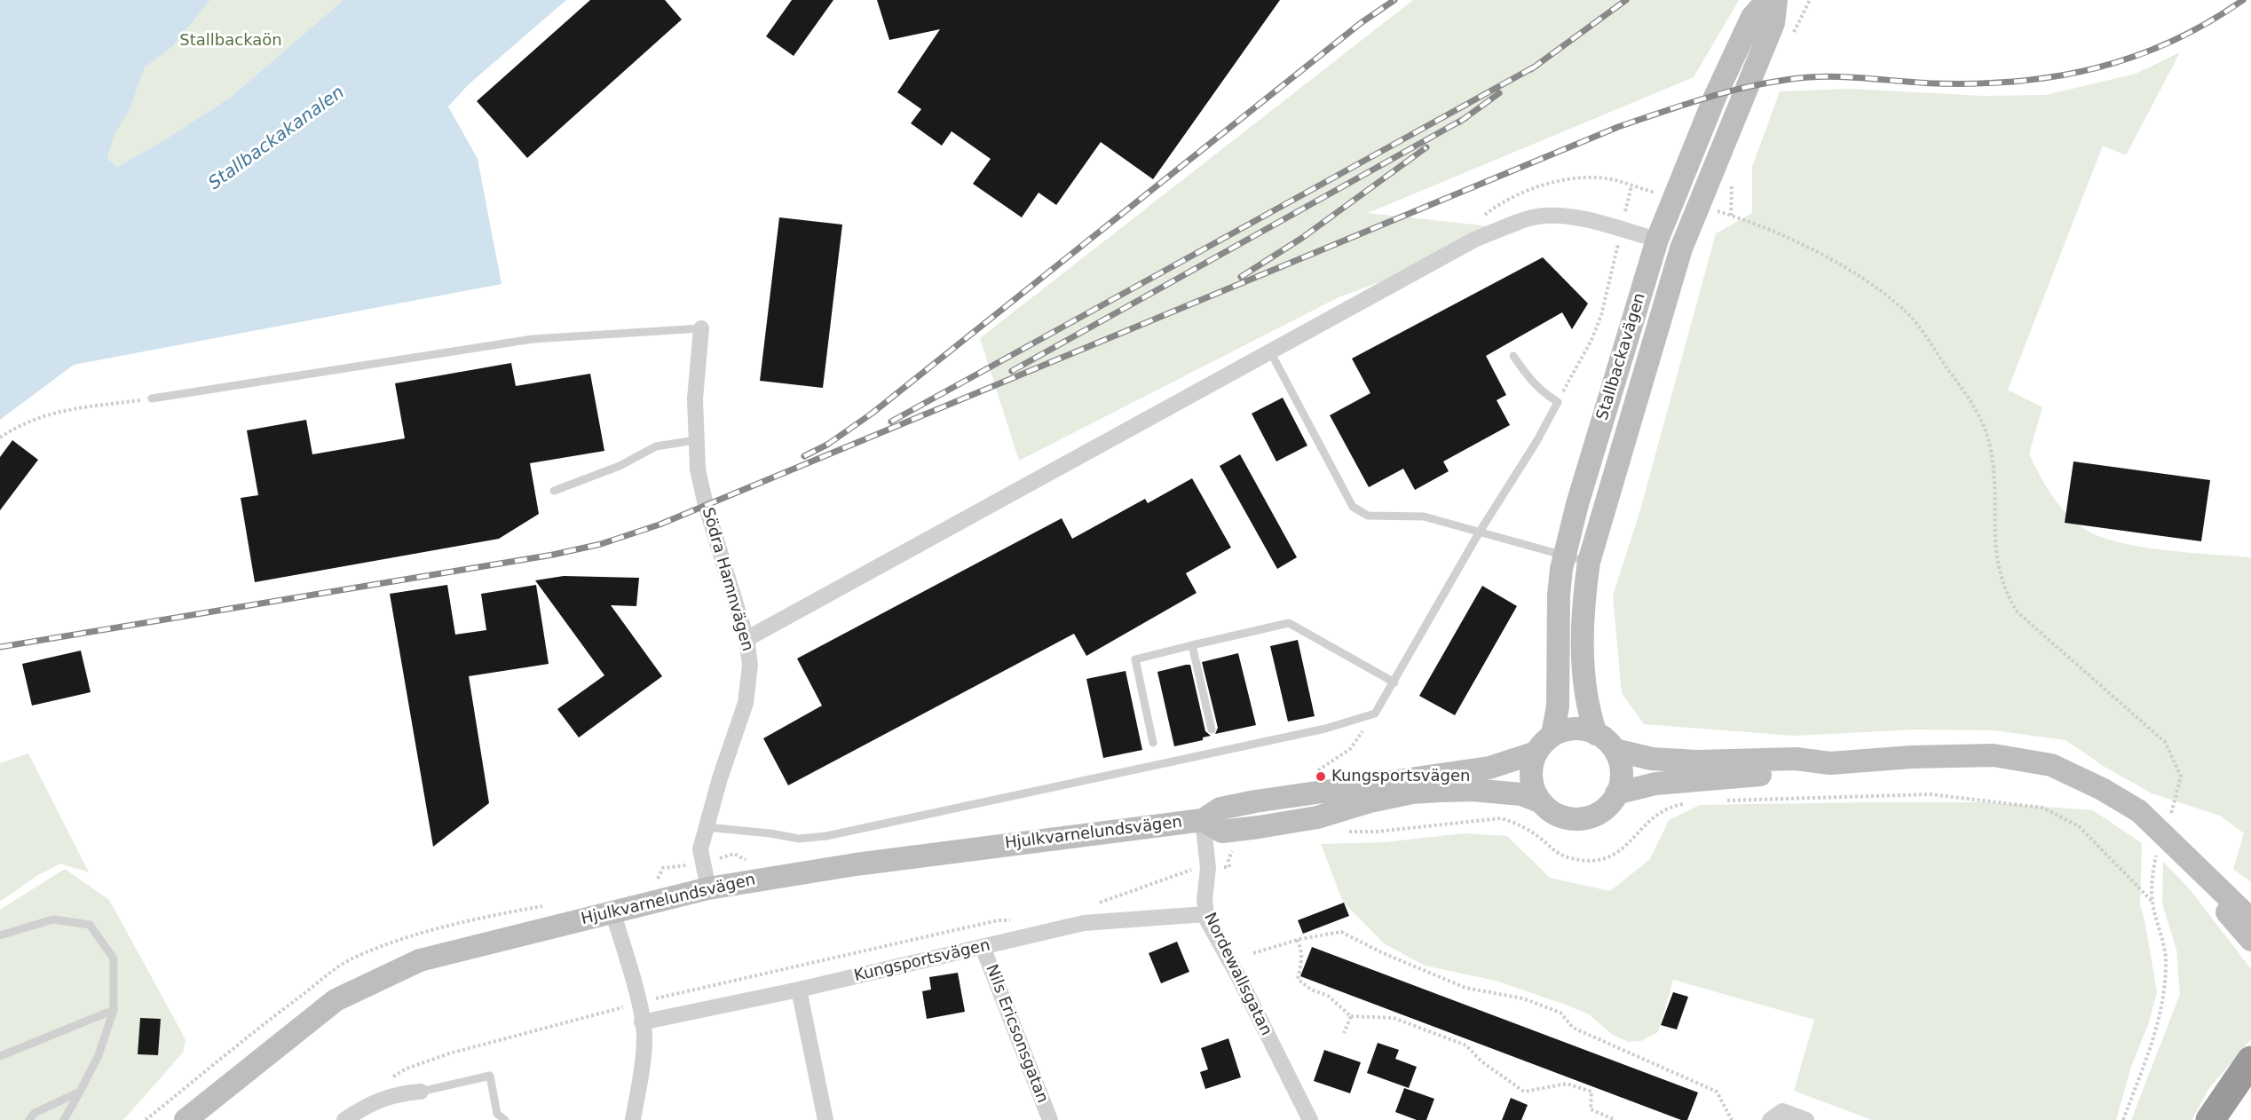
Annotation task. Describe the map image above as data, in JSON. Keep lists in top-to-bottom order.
{
  "streets": {
    "street": [
      "Stallbackavägen",
      "Södra Hamnvägen",
      "Hjulkvarnelundsvägen",
      "Kungsportsvägen",
      "Nordewallsgatan",
      "Nils Ericsonsgatan"
    ]
  },
  "crossings": [
    ["Stallbackavägen", "Hjulkvarnelundsvägen"],
    ["Södra Hamnvägen", "Hjulkvarnelundsvägen"],
    ["Hjulkvarnelundsvägen", "Nordewallsgatan"],
    ["Kungsportsvägen", "Nordewallsgatan"],
    ["Kungsportsvägen", "Nils Ericsonsgatan"]
  ],
  "water": ["Stallbackakanalen"],
  "parks": ["Stallbackaön"],
  "places": ["Kungsportsvägen"]
}
